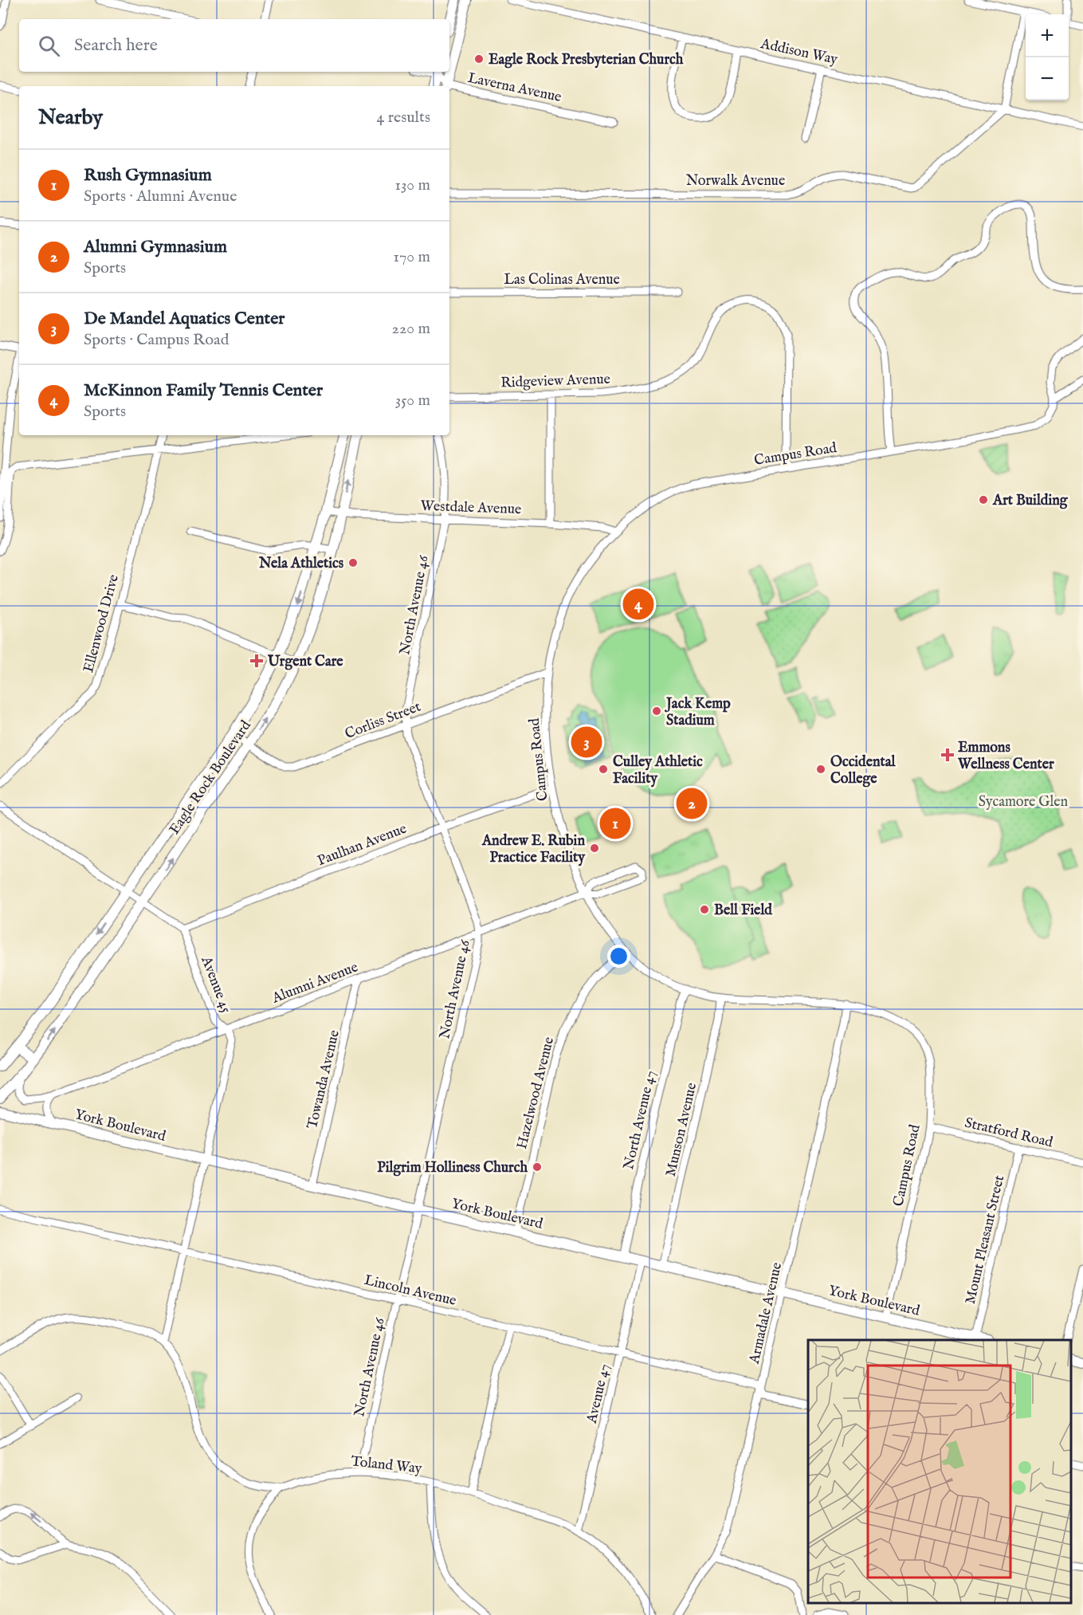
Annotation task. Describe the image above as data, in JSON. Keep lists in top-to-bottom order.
{
  "streets": {
    "main road": ["Eagle Rock Boulevard", "York Boulevard"],
    "street": [
      "Addison Way",
      "Laverna Avenue",
      "Norwalk Avenue",
      "Las Colinas Avenue",
      "Ridgeview Avenue",
      "Campus Road",
      "Westdale Avenue",
      "North Avenue 46",
      "Ellenwood Drive",
      "Corliss Street",
      "Paulhan Avenue",
      "Alumni Avenue",
      "Avenue 45",
      "Towanda Avenue",
      "Hazelwood Avenue",
      "North Avenue 47",
      "Munson Avenue",
      "Stratford Road",
      "Mount Pleasant Street",
      "Lincoln Avenue",
      "Armadale Avenue",
      "Avenue 47",
      "Toland Way"
    ]
  },
  "crossings": [
    ["Addison Way", "Norwalk Avenue"],
    ["Ridgeview Avenue", "Campus Road"],
    ["Campus Road", "Westdale Avenue"],
    ["Campus Road", "Corliss Street"],
    ["Campus Road", "Paulhan Avenue"],
    ["Campus Road", "Alumni Avenue"],
    ["Campus Road", "Hazelwood Avenue"],
    ["Campus Road", "North Avenue 47"],
    ["Campus Road", "York Boulevard"],
    ["Campus Road", "Munson Avenue"],
    ["Campus Road", "Stratford Road"],
    ["Campus Road", "Armadale Avenue"],
    ["Westdale Avenue", "North Avenue 46"],
    ["Westdale Avenue", "Eagle Rock Boulevard"],
    ["North Avenue 46", "Corliss Street"],
    ["North Avenue 46", "Paulhan Avenue"],
    ["North Avenue 46", "Alumni Avenue"],
    ["North Avenue 46", "York Boulevard"],
    ["North Avenue 46", "Lincoln Avenue"],
    ["North Avenue 46", "Toland Way"],
    ["Corliss Street", "Eagle Rock Boulevard"],
    ["Eagle Rock Boulevard", "Alumni Avenue"],
    ["Paulhan Avenue", "Avenue 45"],
    ["Alumni Avenue", "Avenue 45"],
    ["Alumni Avenue", "Towanda Avenue"],
    ["Avenue 45", "York Boulevard"],
    ["Avenue 45", "Lincoln Avenue"],
    ["Avenue 45", "Toland Way"],
    ["Towanda Avenue", "York Boulevard"],
    ["Hazelwood Avenue", "York Boulevard"],
    ["North Avenue 47", "York Boulevard"],
    ["York Boulevard", "Munson Avenue"],
    ["York Boulevard", "Mount Pleasant Street"],
    ["York Boulevard", "Armadale Avenue"],
    ["York Boulevard", "Avenue 47"],
    ["Stratford Road", "Mount Pleasant Street"],
    ["Lincoln Avenue", "Armadale Avenue"],
    ["Lincoln Avenue", "Avenue 47"],
    ["Avenue 47", "Toland Way"]
  ],
  "parks": ["Sycamore Glen"],
  "places": {
    "other": [
      "Eagle Rock Presbyterian Church",
      "Art Building",
      "Nela Athletics",
      "Jack Kemp Stadium",
      "Culley Athletic Facility",
      "Occidental College",
      "Andrew E. Rubin Practice Facility",
      "Bell Field",
      "Pilgrim Holliness Church"
    ],
    "health": ["Urgent Care", "Emmons Wellness Center"]
  },
  "page": {
    "map_buttons": ["+", "−"],
    "search": "Search here",
    "heading": ["Nearby", "4 results"],
    "list": [
      {
        "mark": "1",
        "name": "Rush Gymnasium",
        "note": "Sports · Alumni Avenue",
        "value": "130 m"
      },
      {
        "mark": "2",
        "name": "Alumni Gymnasium",
        "note": "Sports",
        "value": "170 m"
      },
      {
        "mark": "3",
        "name": "De Mandel Aquatics Center",
        "note": "Sports · Campus Road",
        "value": "220 m"
      },
      {
        "mark": "4",
        "name": "McKinnon Family Tennis Center",
        "note": "Sports",
        "value": "350 m"
      }
    ],
    "pins": [
      "4",
      "3",
      "2",
      "1"
    ]
  }
}
